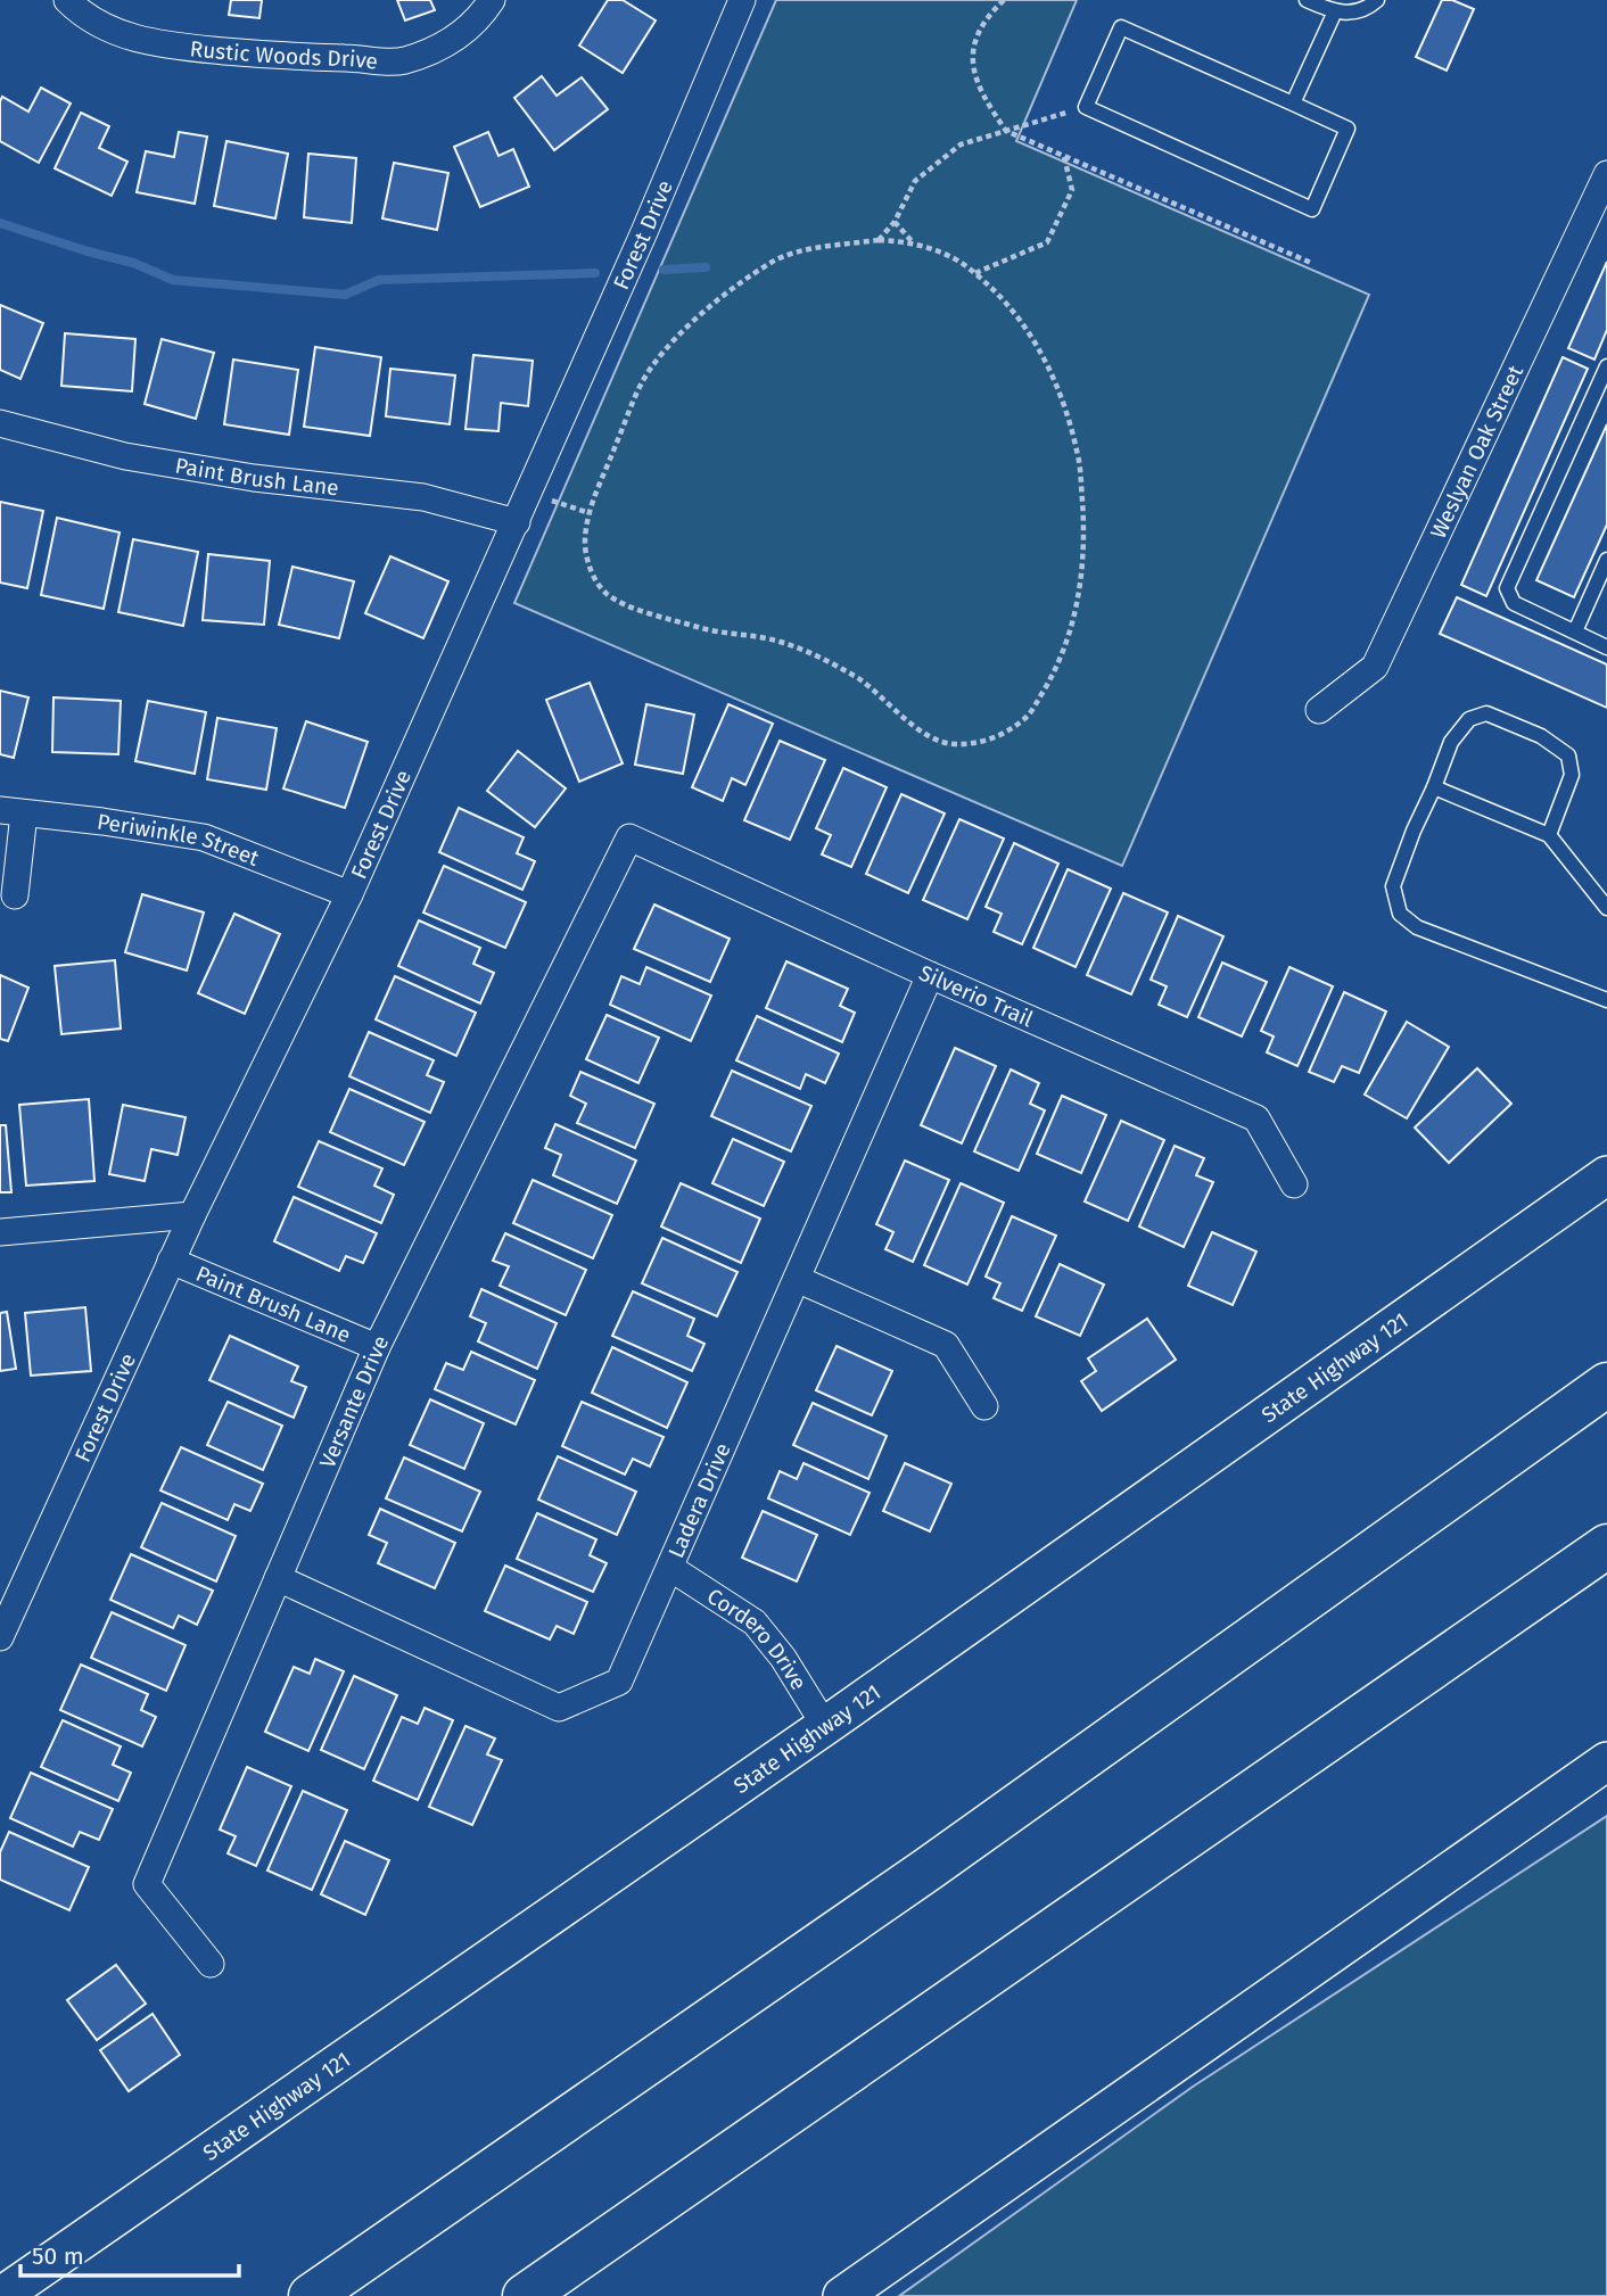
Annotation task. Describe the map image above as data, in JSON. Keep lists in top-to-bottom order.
{
  "streets": {
    "main road": ["State Highway 121"],
    "street": [
      "Rustic Woods Drive",
      "Forest Drive",
      "Weslyan Oak Street",
      "Paint Brush Lane",
      "Periwinkle Street",
      "Silverio Trail",
      "Versante Drive",
      "Ladera Drive",
      "Cordero Drive"
    ]
  },
  "crossings": [
    ["Forest Drive", "Paint Brush Lane"],
    ["Forest Drive", "Periwinkle Street"],
    ["Paint Brush Lane", "Versante Drive"],
    ["Silverio Trail", "Versante Drive"],
    ["Silverio Trail", "Ladera Drive"],
    ["State Highway 121", "Cordero Drive"],
    ["Versante Drive", "Ladera Drive"],
    ["Ladera Drive", "Cordero Drive"]
  ],
  "scale_bar": "50 m"
}
